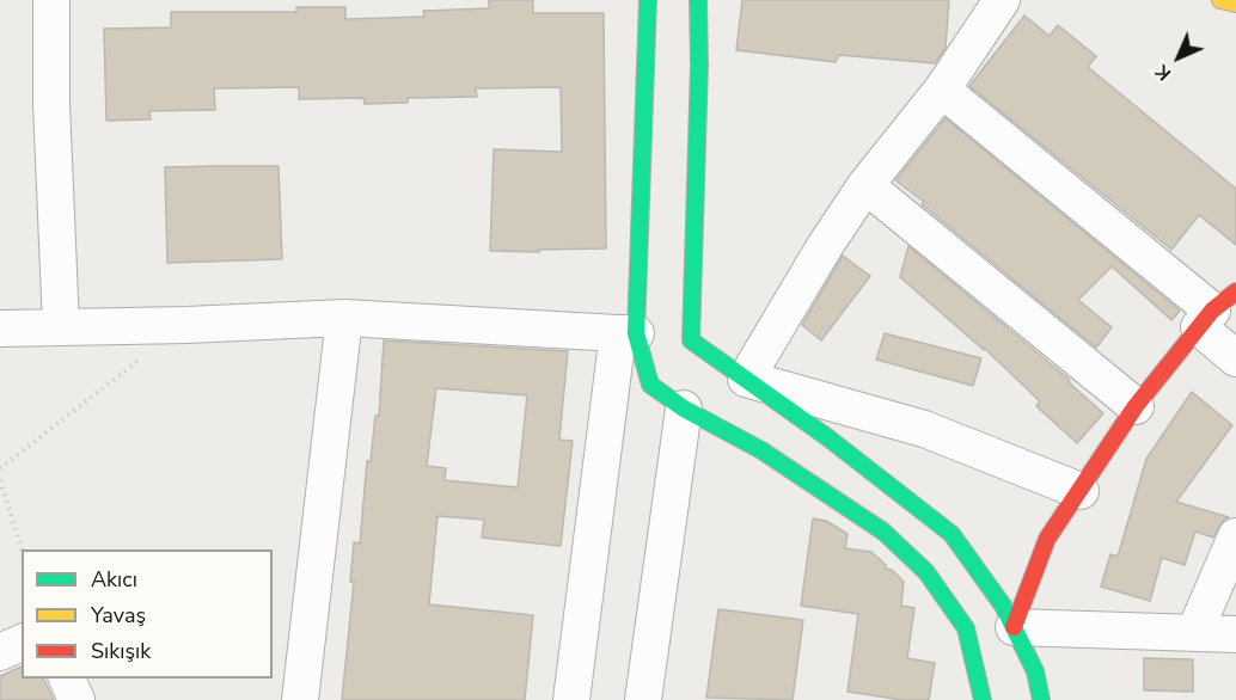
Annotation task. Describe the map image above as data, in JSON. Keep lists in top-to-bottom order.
{
  "legend": ["Akıcı", "Yavaş", "Sıkışık"],
  "north": "bottom left"
}
